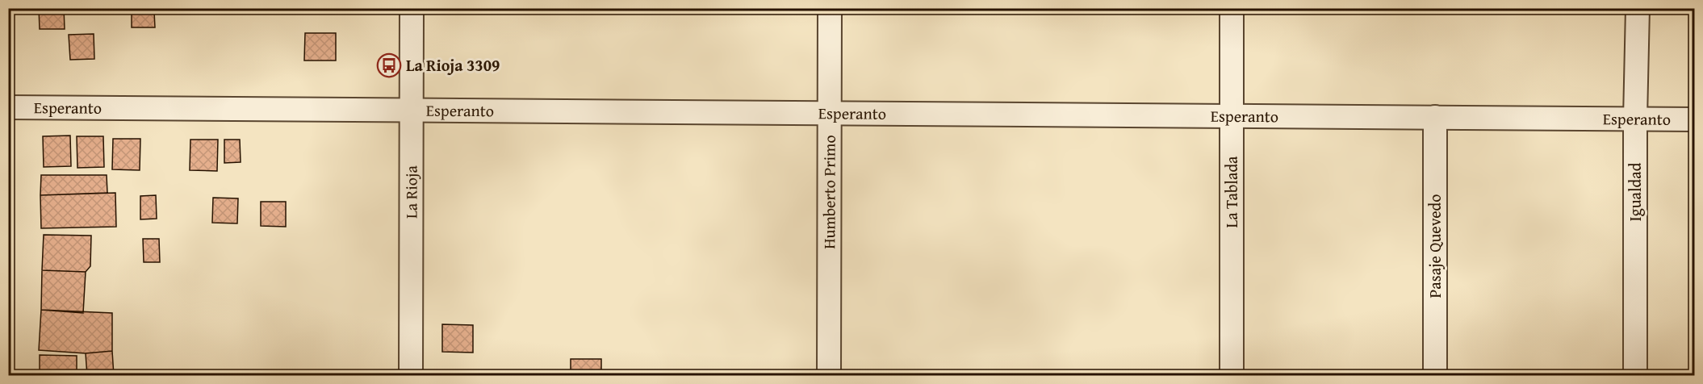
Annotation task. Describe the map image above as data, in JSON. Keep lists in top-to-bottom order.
{
  "streets": {
    "street": [
      "Esperanto",
      "La Rioja",
      "Humberto Primo",
      "La Tablada",
      "Igualdad",
      "Pasaje Quevedo"
    ]
  },
  "crossings": [
    ["Esperanto", "La Rioja"],
    ["Esperanto", "Humberto Primo"],
    ["Esperanto", "La Tablada"],
    ["Esperanto", "Igualdad"],
    ["Esperanto", "Pasaje Quevedo"]
  ],
  "places": {
    "bus stop": ["La Rioja 3309"]
  }
}
